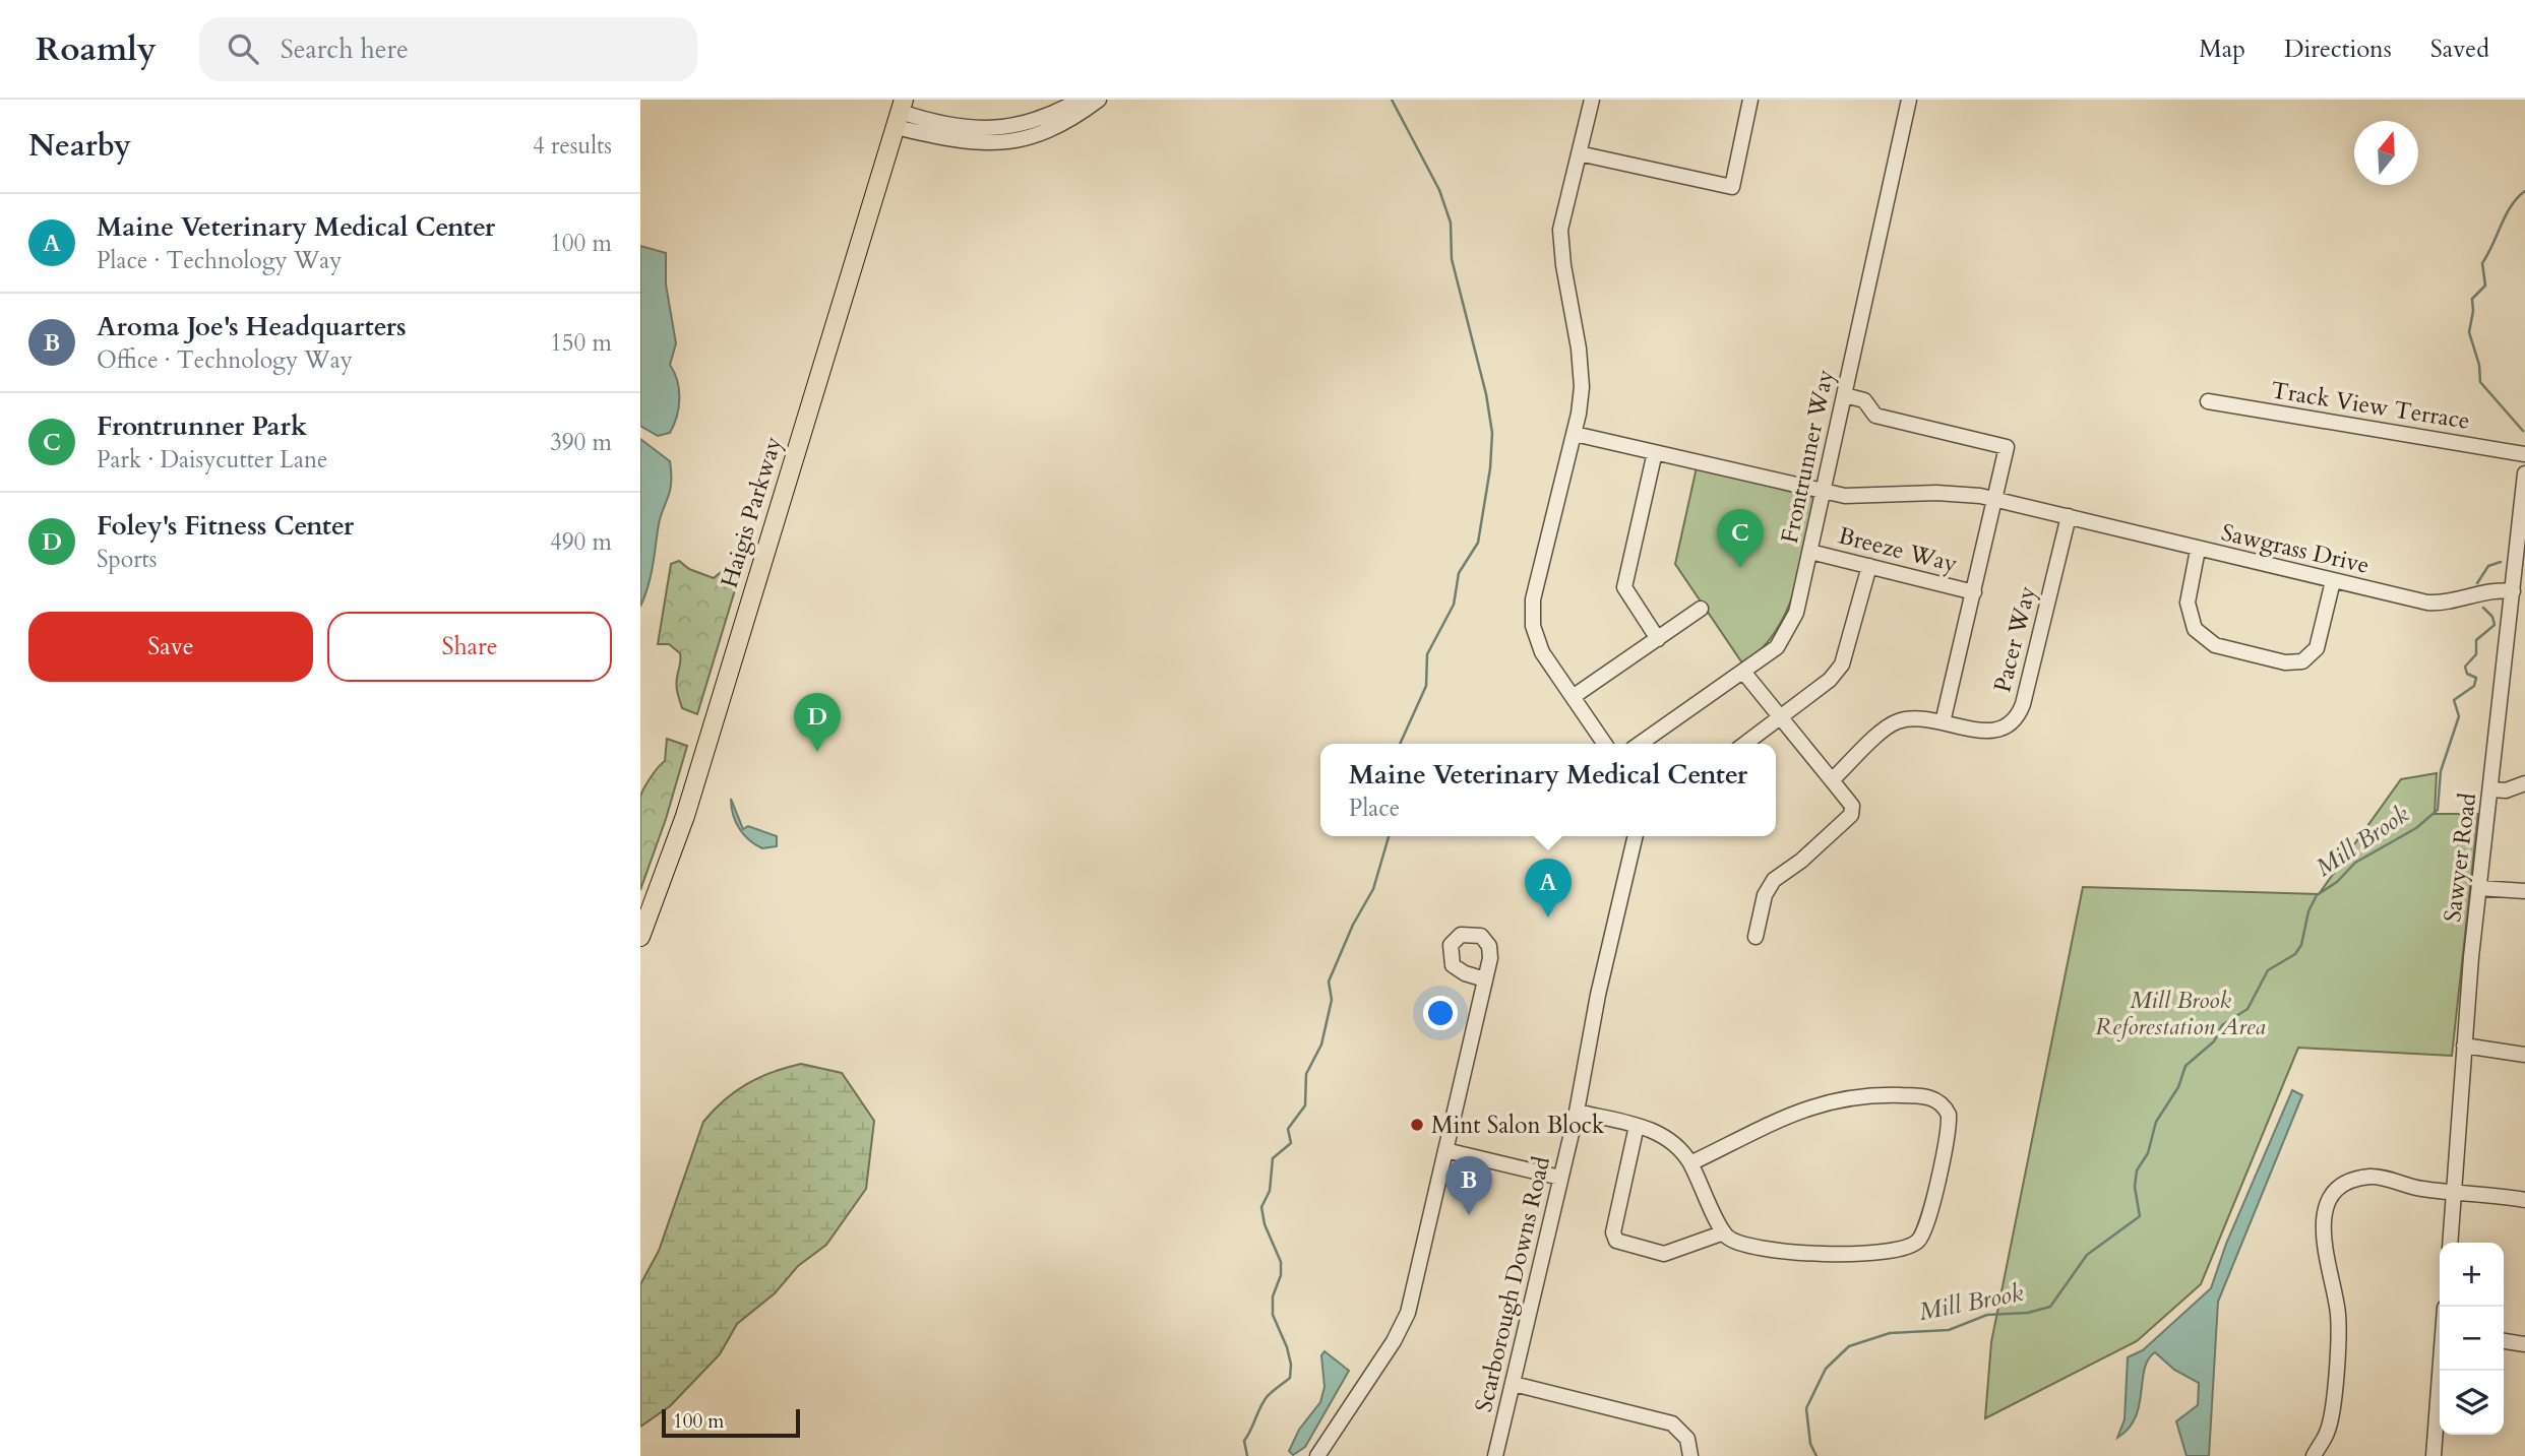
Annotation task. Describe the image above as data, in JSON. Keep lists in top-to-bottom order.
{
  "streets": {
    "main road": ["Haigis Parkway"],
    "street": [
      "Track View Terrace",
      "Frontrunner Way",
      "Sawgrass Drive",
      "Breeze Way",
      "Pacer Way",
      "Sawyer Road",
      "Scarborough Downs Road"
    ]
  },
  "crossings": [
    ["Frontrunner Way", "Sawgrass Drive"],
    ["Frontrunner Way", "Breeze Way"],
    ["Sawgrass Drive", "Pacer Way"],
    ["Sawgrass Drive", "Sawyer Road"]
  ],
  "water": ["Mill Brook"],
  "parks": ["Mill Brook Reforestation Area"],
  "places": ["Mint Salon Block"],
  "scale_bar": "100 m",
  "north": "top",
  "page": {
    "header": "Roamly",
    "search": "Search here",
    "nav": ["Map", "Directions", "Saved"],
    "heading": ["Nearby", "4 results"],
    "list": [
      {
        "mark": "A",
        "name": "Maine Veterinary Medical Center",
        "note": "Place · Technology Way",
        "value": "100 m"
      },
      {
        "mark": "B",
        "name": "Aroma Joe's Headquarters",
        "note": "Office · Technology Way",
        "value": "150 m"
      },
      {
        "mark": "C",
        "name": "Frontrunner Park",
        "note": "Park · Daisycutter Lane",
        "value": "390 m"
      },
      {
        "mark": "D",
        "name": "Foley's Fitness Center",
        "note": "Sports",
        "value": "490 m"
      }
    ],
    "pins": [
      "C",
      "D",
      "A",
      "B"
    ],
    "buttons": ["Save", "Share"],
    "popup": ["Maine Veterinary Medical Center", "Place"],
    "map_buttons": ["+", "−"],
    "scale": "100 m"
  }
}
